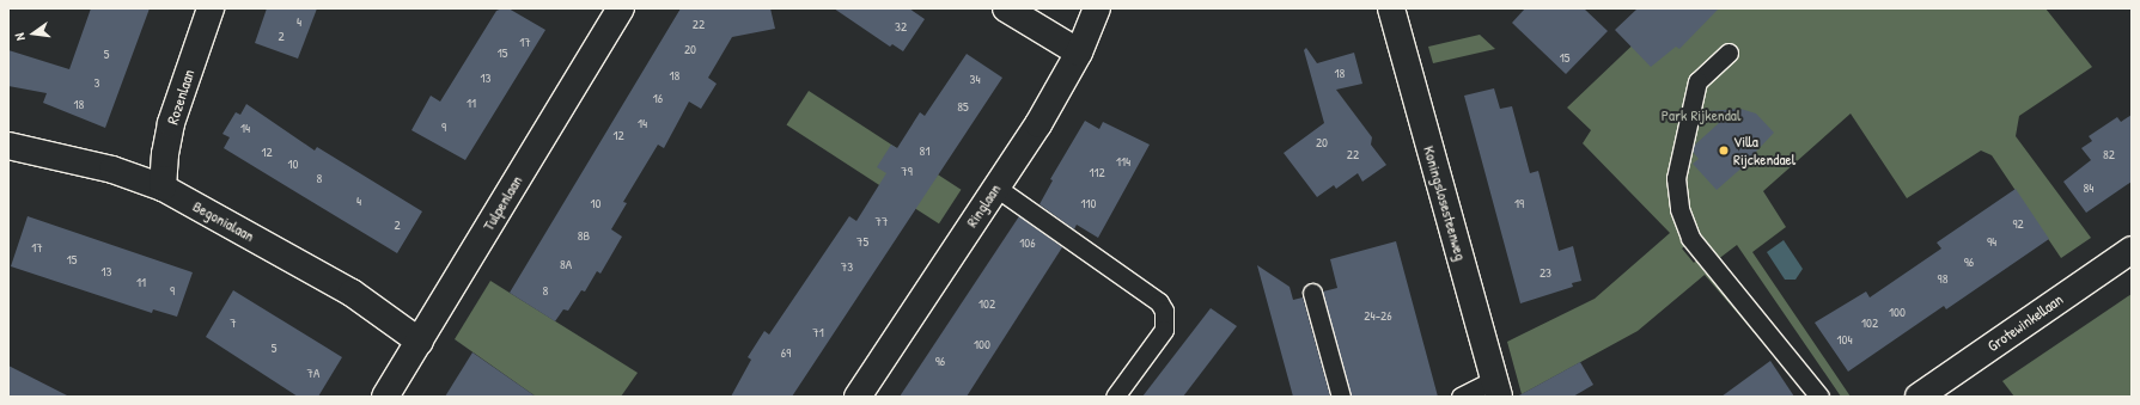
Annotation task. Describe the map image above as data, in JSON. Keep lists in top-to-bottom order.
{
  "streets": {
    "street": [
      "Rozenlaan",
      "Tulpenlaan",
      "Koningslosesteenweg",
      "Ringlaan",
      "Begonialaan",
      "Grotewinkellaan"
    ]
  },
  "crossings": [
    ["Rozenlaan", "Begonialaan"],
    ["Tulpenlaan", "Begonialaan"]
  ],
  "parks": ["Park Rijkendal"],
  "places": ["Villa Rijckendael"],
  "house_numbers": [
    "4",
    "22",
    "32",
    "2",
    "17",
    "20",
    "15",
    "5",
    "15",
    "18",
    "18",
    "13",
    "34",
    "3",
    "16",
    "11",
    "18",
    "85",
    "14",
    "9",
    "14",
    "12",
    "20",
    "81",
    "12",
    "22",
    "82",
    "114",
    "10",
    "79",
    "112",
    "8",
    "84",
    "4",
    "10",
    "110",
    "19",
    "77",
    "92",
    "2",
    "8B",
    "75",
    "94",
    "106",
    "17",
    "15",
    "96",
    "8A",
    "73",
    "13",
    "23",
    "98",
    "11",
    "9",
    "8",
    "102",
    "100",
    "24-26",
    "7",
    "102",
    "71",
    "104",
    "100",
    "5",
    "69",
    "96",
    "7A"
  ],
  "north": "left"
}
